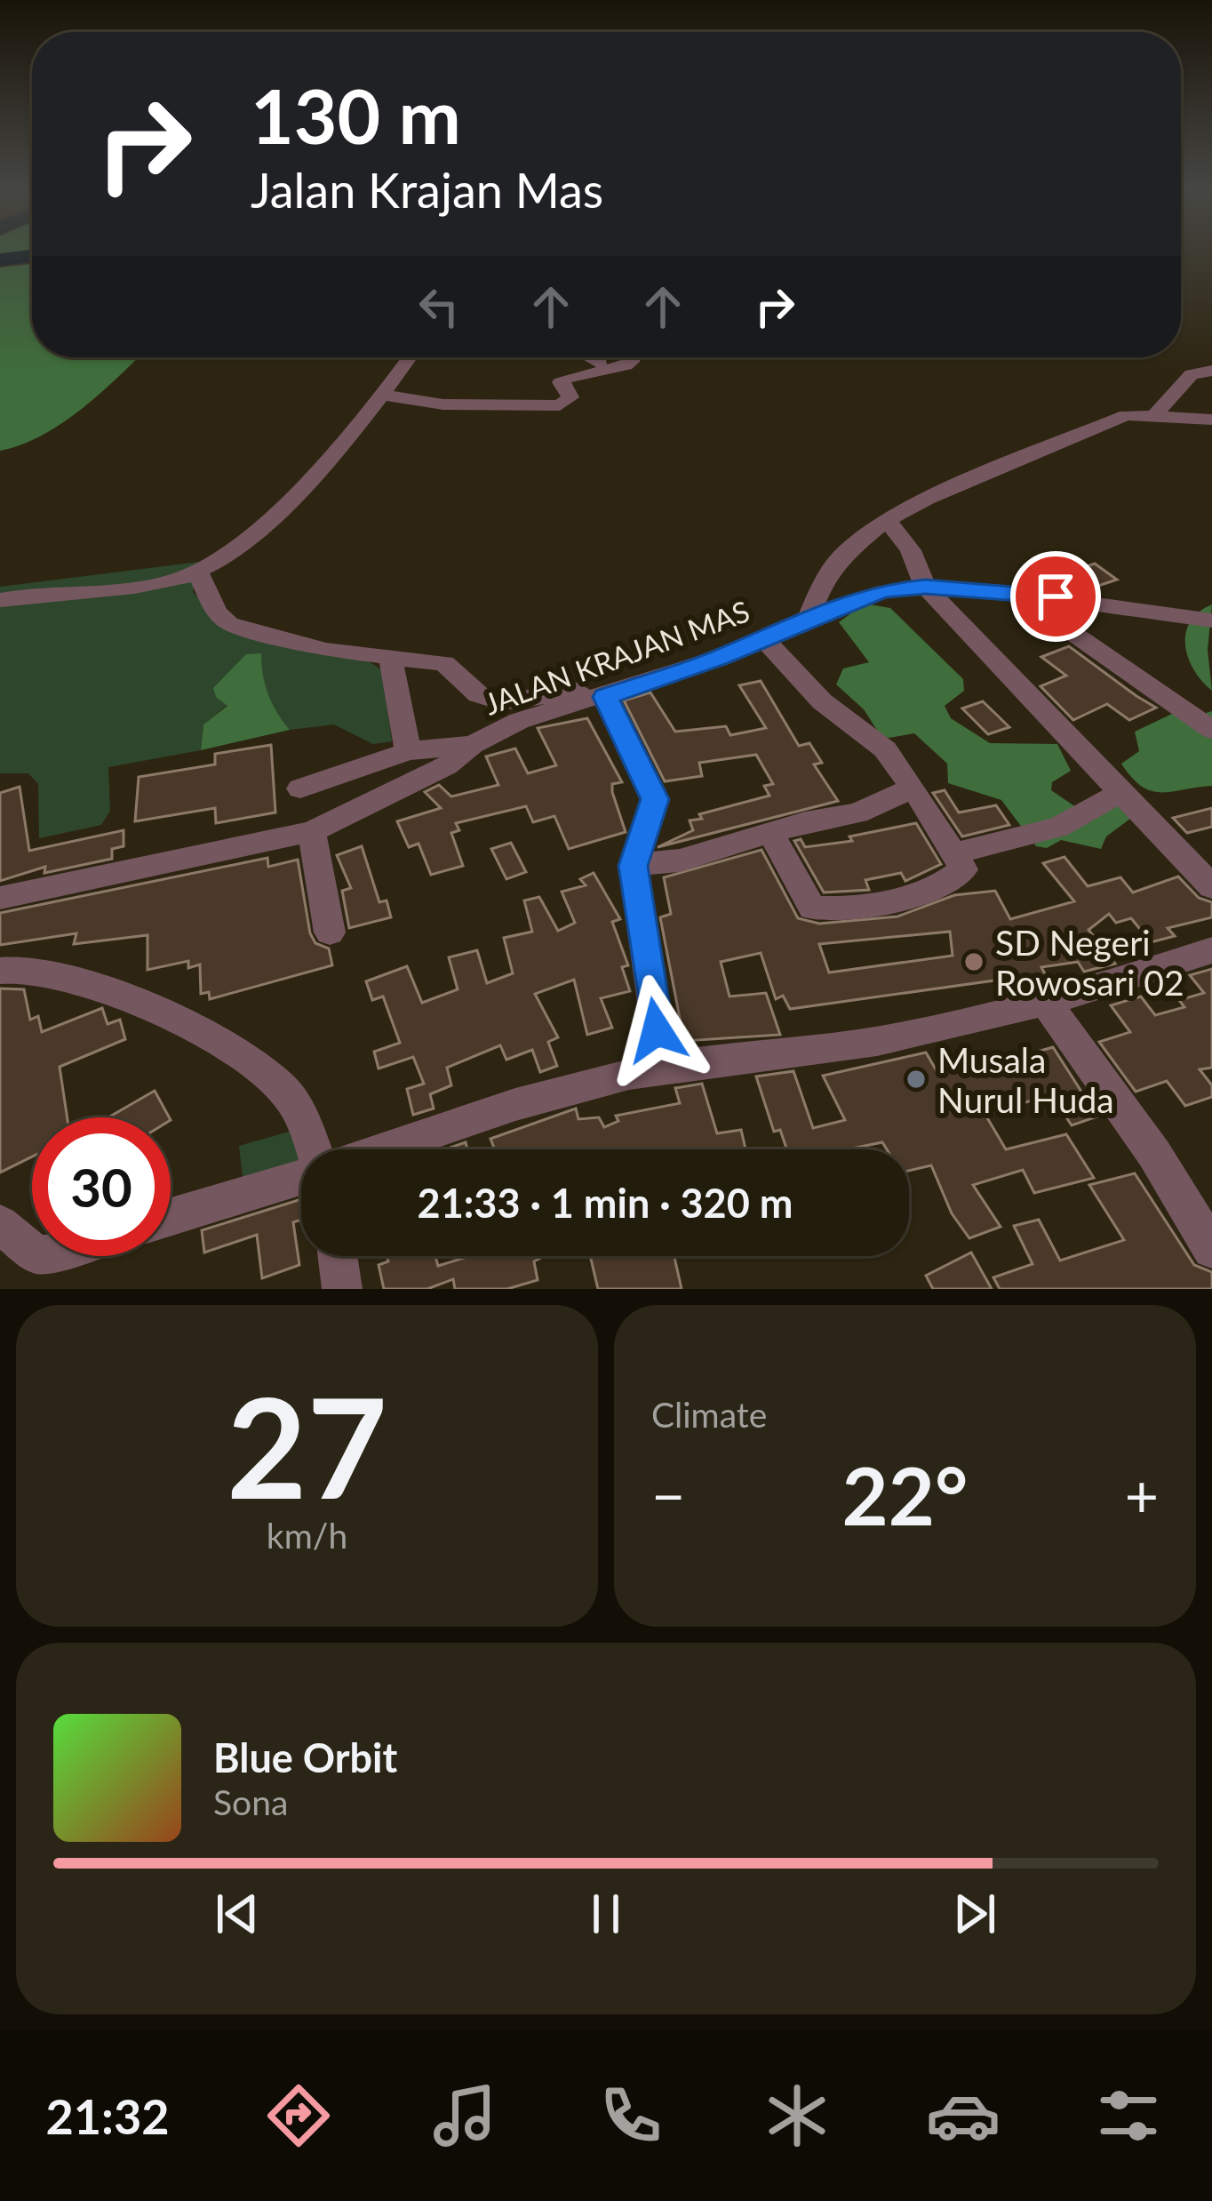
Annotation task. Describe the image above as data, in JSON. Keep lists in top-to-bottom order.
{
  "streets": {
    "street": ["JALAN KRAJAN MAS"]
  },
  "places": ["SD Negeri Rowosari 02", "Musala Nurul Huda"],
  "page": {
    "turn": ["130 m", "Jalan Krajan Mas"],
    "limit": "30",
    "trip": "21:33 · 1 min · 320 m",
    "tile": [
      ["27", "km/h"],
      "Climate"
    ],
    "heat": ["−", "22°", "+"],
    "song": ["Blue Orbit", "Sona"],
    "tabs": "21:32"
  }
}
